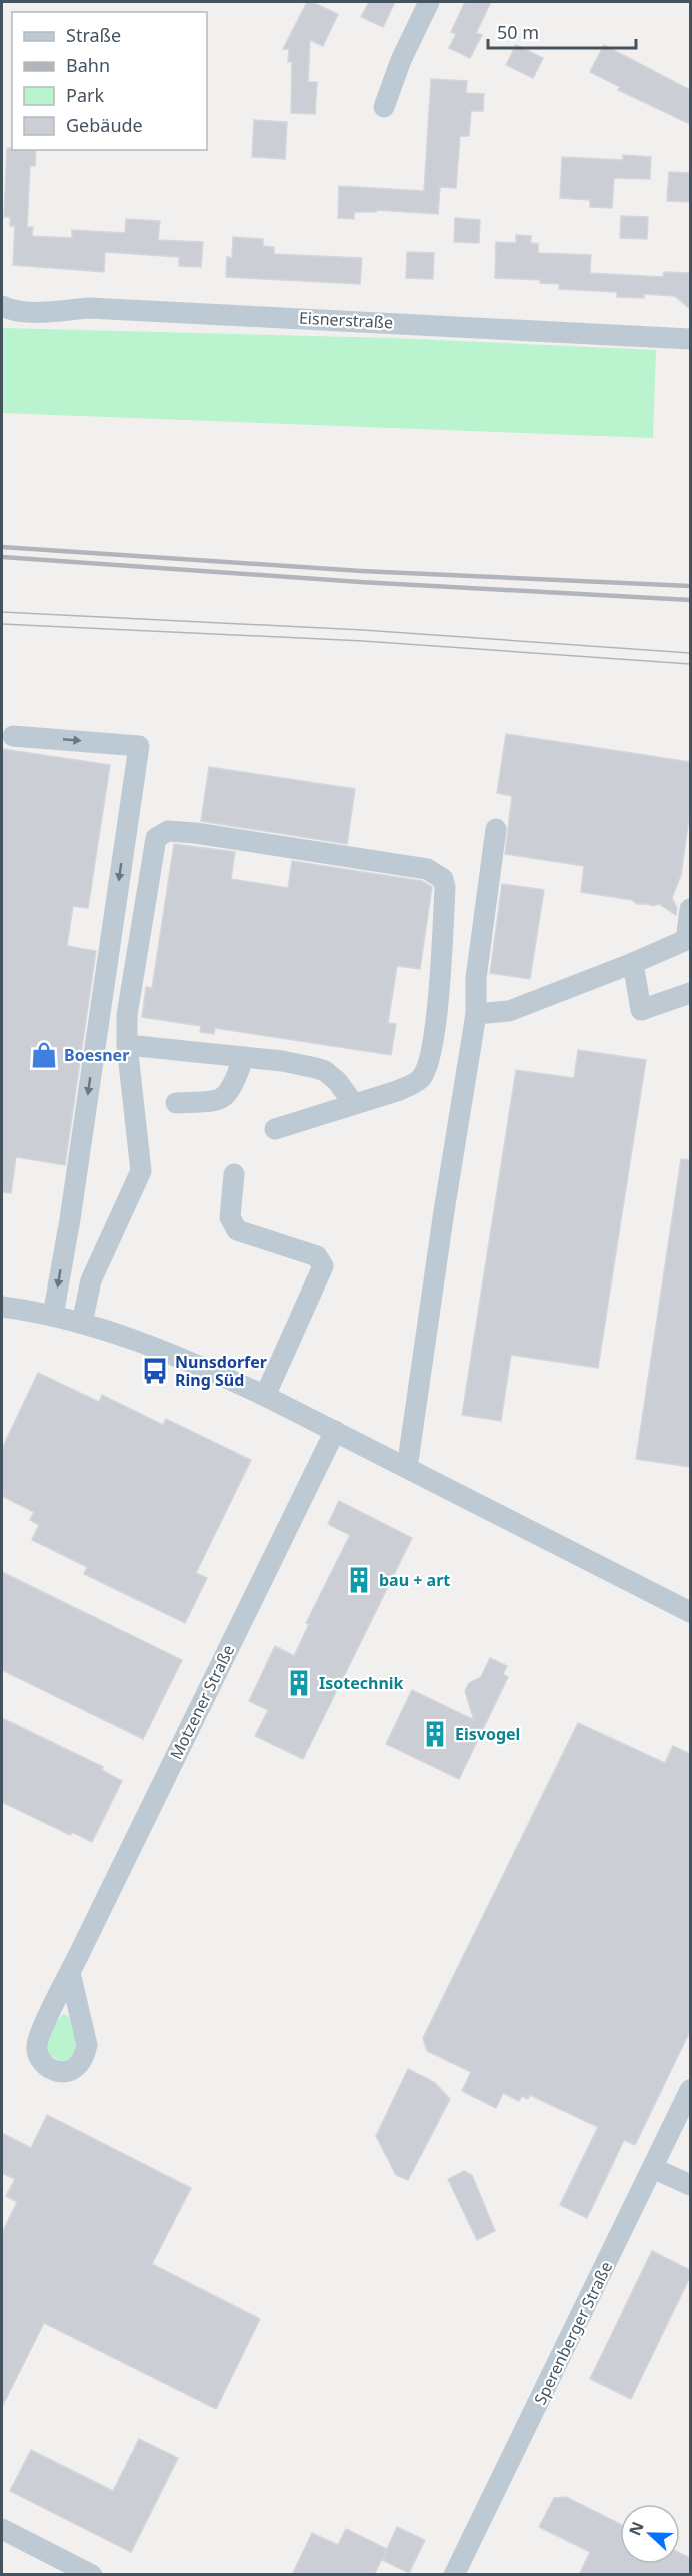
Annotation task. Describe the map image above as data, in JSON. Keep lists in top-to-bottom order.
{
  "streets": {
    "street": ["Eisnerstraße", "Motzener Straße", "Sperenberger Straße"]
  },
  "places": {
    "shop": ["Boesner"],
    "bus stop": ["Nunsdorfer Ring Süd"],
    "building": ["bau + art", "Isotechnik", "Eisvogel"]
  },
  "legend": [
    "Straße",
    "Bahn",
    "Park",
    "Gebäude"
  ],
  "scale_bar": "50 m",
  "north": "left"
}
